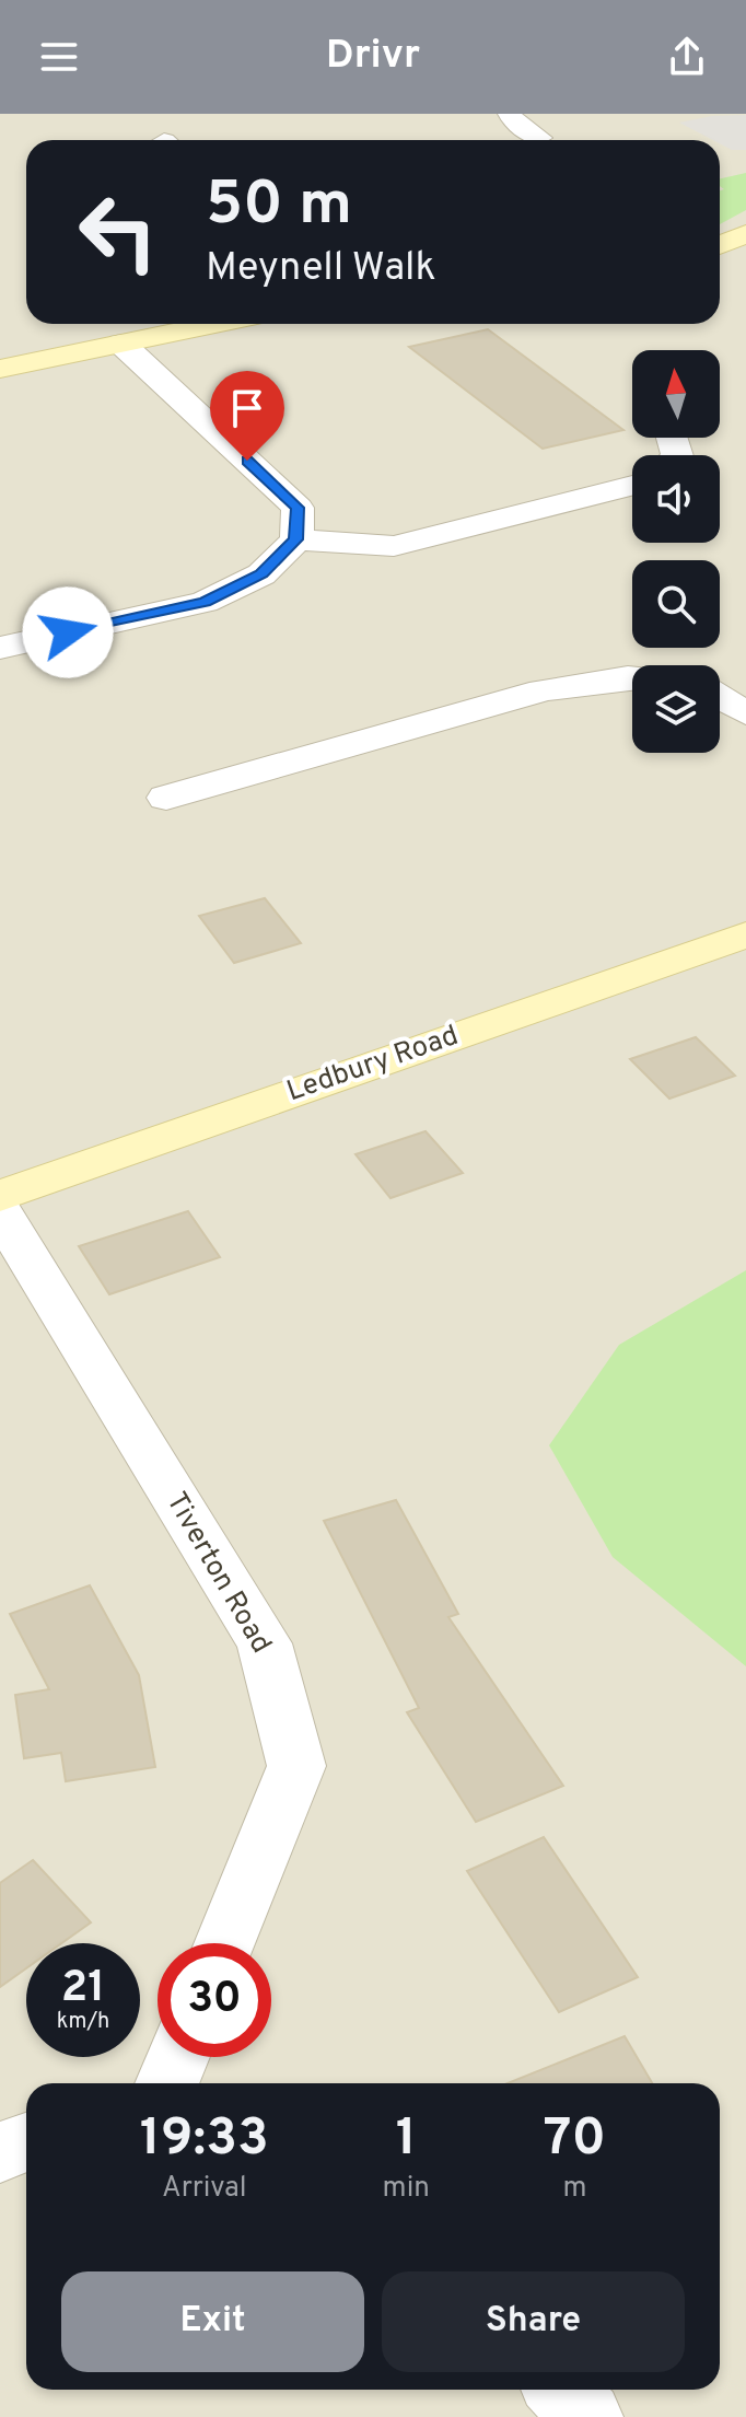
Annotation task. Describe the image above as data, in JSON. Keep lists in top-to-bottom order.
{
  "streets": {
    "street": ["Ledbury Road", "Tiverton Road"]
  },
  "north": "top",
  "page": {
    "header": "Drivr",
    "turn": ["50 m", "Meynell Walk"],
    "speed": "21 km/h",
    "limit": "30",
    "eta": [
      "19:33",
      "Arrival",
      "1",
      "min",
      "70",
      "m"
    ],
    "buttons": ["Exit", "Share"]
  }
}
